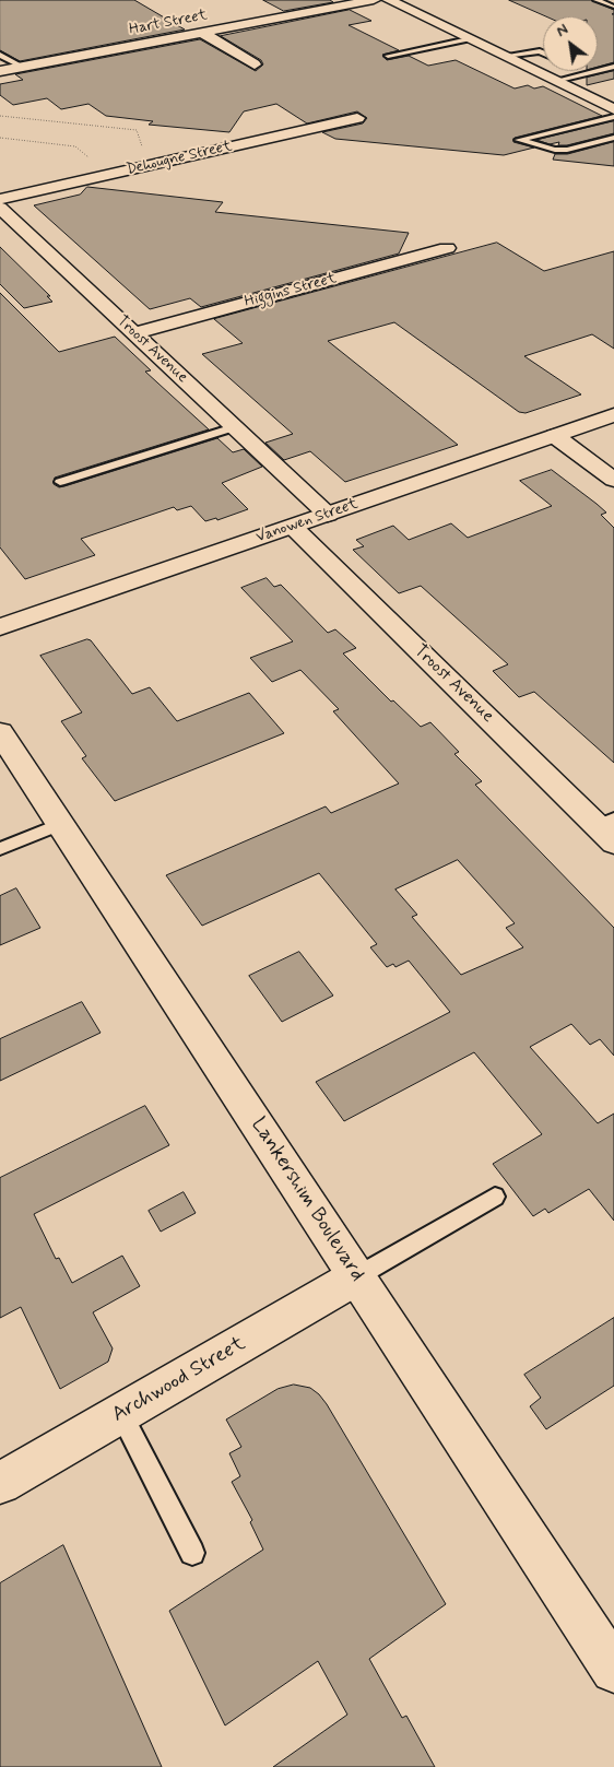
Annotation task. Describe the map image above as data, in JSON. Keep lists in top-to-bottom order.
{
  "streets": {
    "street": [
      "Hart Street",
      "Dehougne Street",
      "Higgins Street",
      "Troost Avenue",
      "Vanowen Street",
      "Lankershim Boulevard",
      "Archwood Street"
    ]
  },
  "crossings": [
    ["Higgins Street", "Troost Avenue"],
    ["Troost Avenue", "Vanowen Street"],
    ["Lankershim Boulevard", "Archwood Street"]
  ],
  "north": "top left"
}
